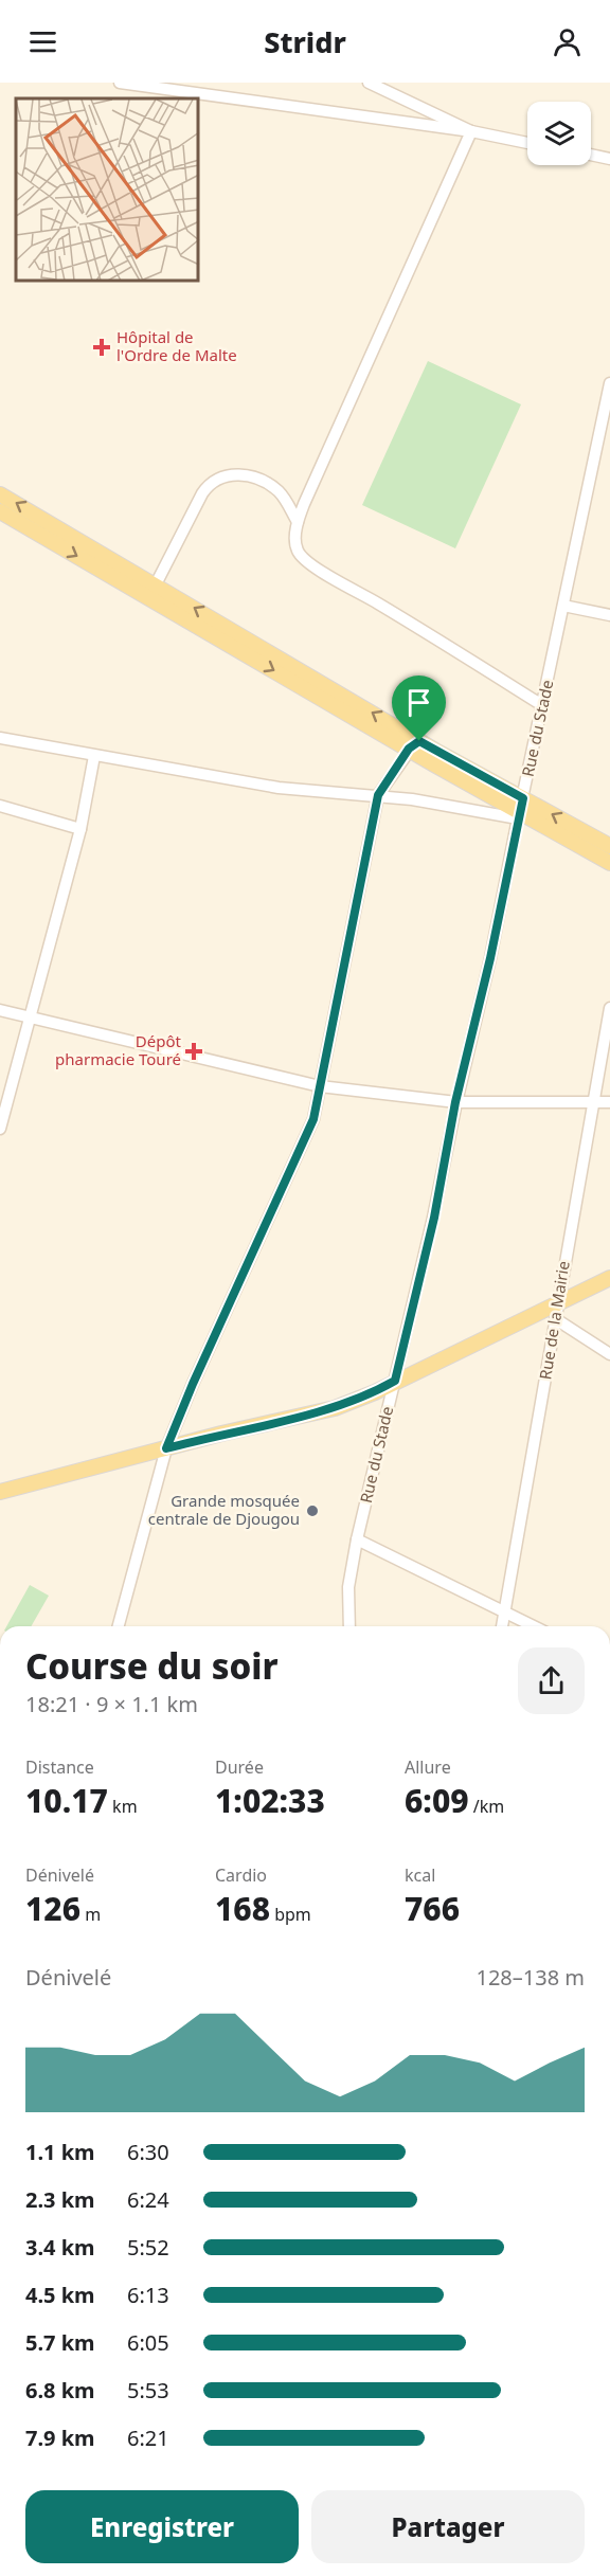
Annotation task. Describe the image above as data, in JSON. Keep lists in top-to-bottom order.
{
  "streets": {
    "street": ["Rue du Stade", "Rue de la Mairie"]
  },
  "places": {
    "health": ["Hôpital de l'Ordre de Malte", "Dépôt pharmacie Touré"],
    "other": ["Grande mosquée centrale de Djougou"]
  },
  "page": {
    "header": "Stridr",
    "heading": ["Course du soir", "18:21 · 9 × 1.1 km"],
    "stats": [
      ["Distance", "10.17 km"],
      ["Durée", "1:02:33"],
      ["Allure", "6:09 /km"],
      ["Dénivelé", "126 m"],
      ["Cardio", "168 bpm"],
      ["kcal", "766"]
    ],
    "chart": ["Dénivelé", "128–138 m"],
    "list": [
      {
        "name": "1.1 km",
        "note": "6:30"
      },
      {
        "name": "2.3 km",
        "note": "6:24"
      },
      {
        "name": "3.4 km",
        "note": "5:52"
      },
      {
        "name": "4.5 km",
        "note": "6:13"
      },
      {
        "name": "5.7 km",
        "note": "6:05"
      },
      {
        "name": "6.8 km",
        "note": "5:53"
      },
      {
        "name": "7.9 km",
        "note": "6:21"
      }
    ],
    "buttons": ["Enregistrer", "Partager"]
  }
}
